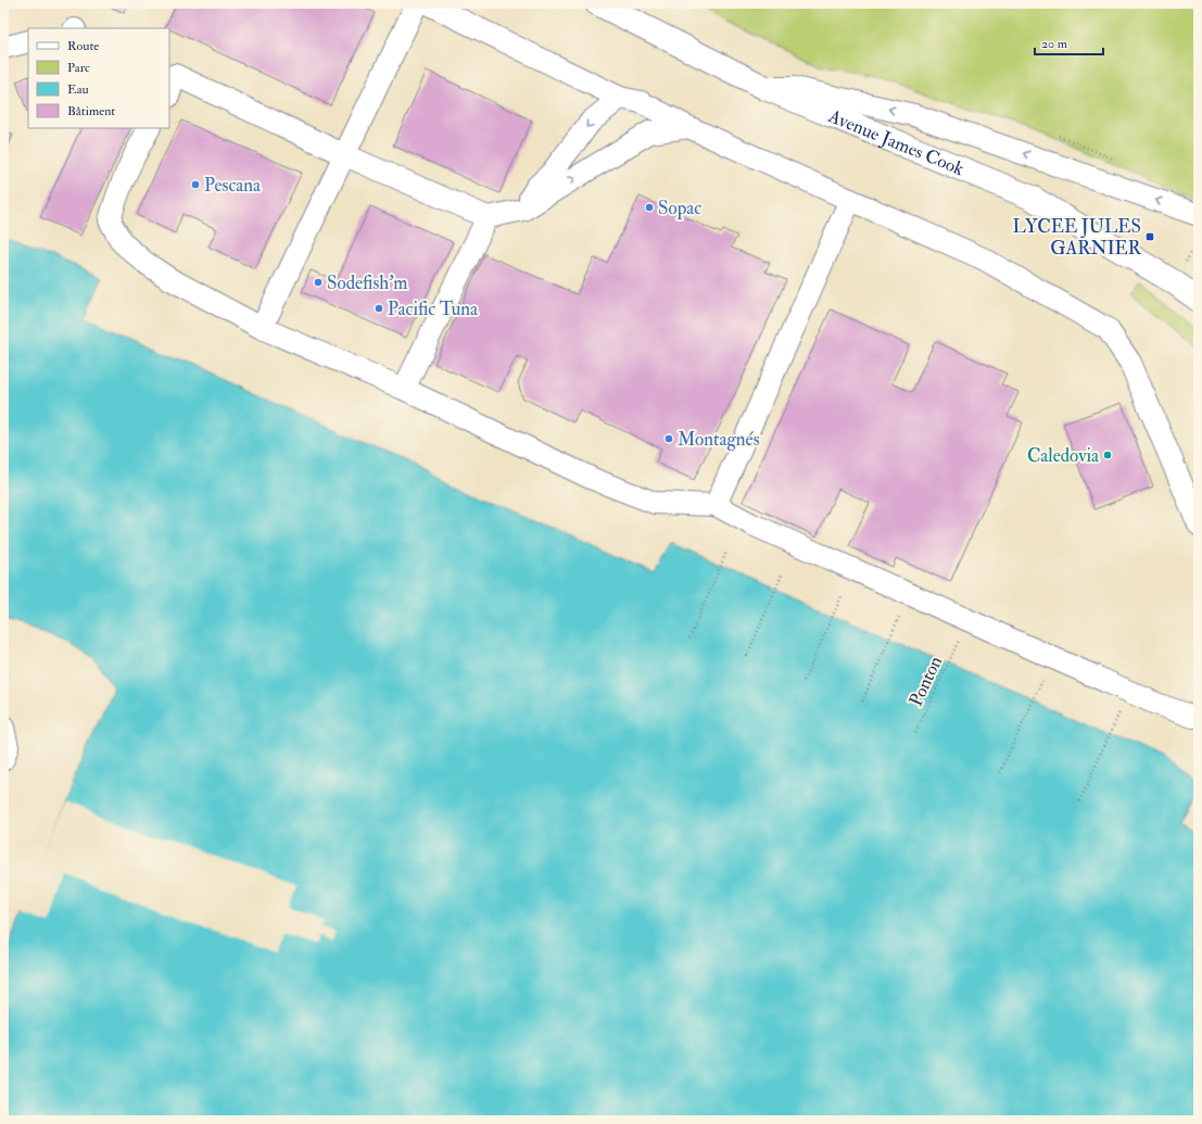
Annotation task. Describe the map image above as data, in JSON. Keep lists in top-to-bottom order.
{
  "streets": {
    "main road": ["Avenue James Cook"],
    "path": ["Ponton"]
  },
  "places": {
    "other": [
      "Pescana",
      "Sopac",
      "Sodefish'm",
      "Pacific Tuna",
      "Montagnés",
      "Caledovia"
    ],
    "transit": ["LYCEE JULES GARNIER"]
  },
  "legend": [
    "Route",
    "Parc",
    "Eau",
    "Bâtiment"
  ],
  "scale_bar": "20 m"
}
